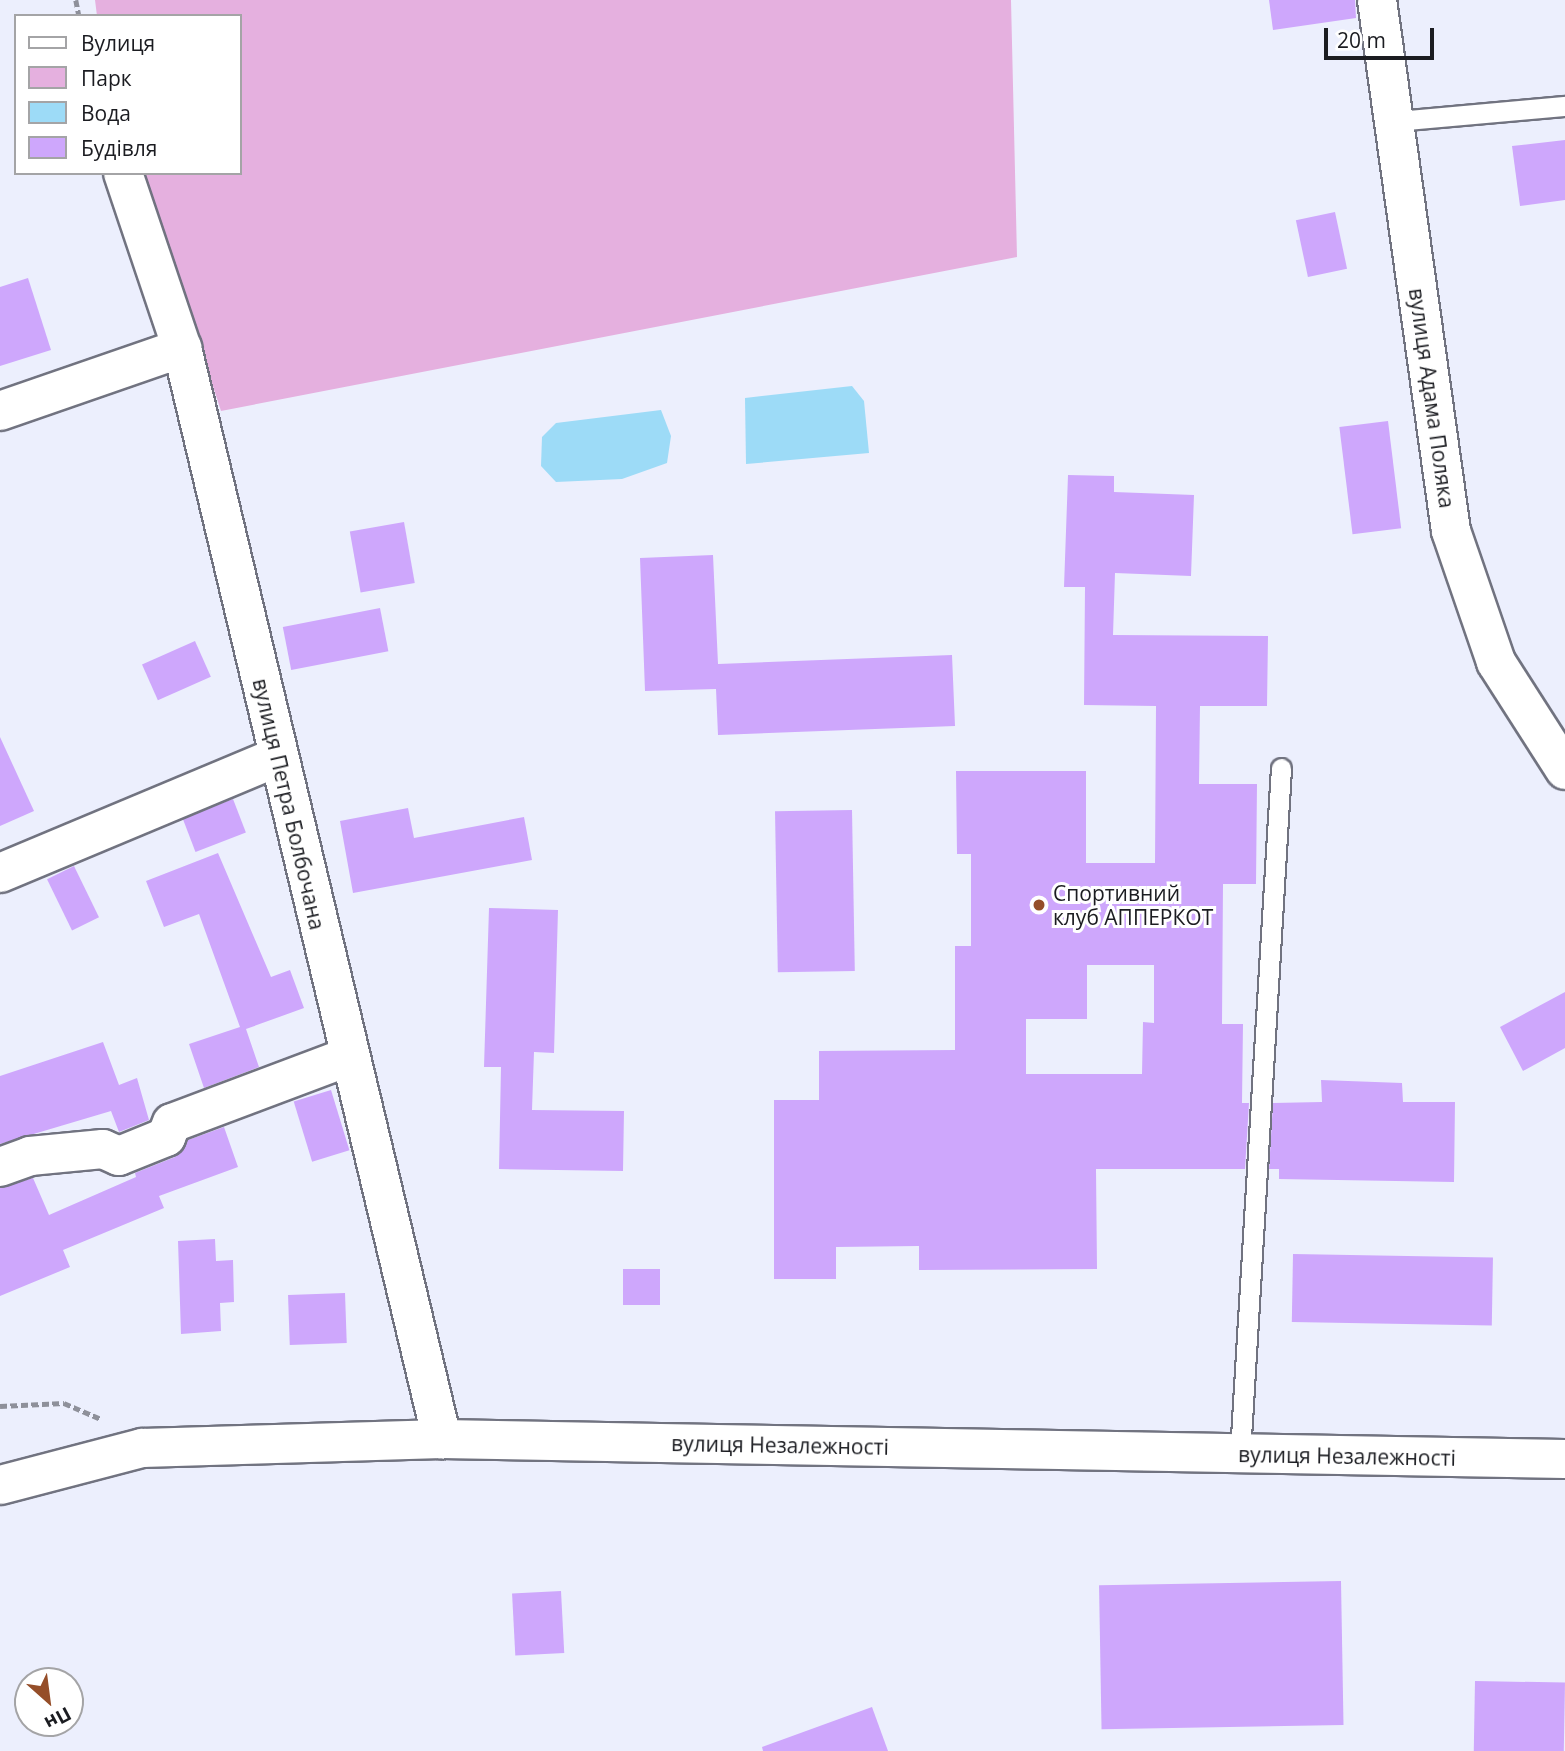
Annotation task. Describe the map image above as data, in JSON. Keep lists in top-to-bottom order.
{
  "streets": {
    "street": ["вулиця Адама Поляка", "вулиця Петра Болбочана", "вулиця Незалежності"]
  },
  "crossings": [
    ["вулиця Петра Болбочана", "вулиця Незалежності"]
  ],
  "places": ["Спортивний клуб АППЕРКОТ"],
  "legend": [
    "Вулиця",
    "Парк",
    "Вода",
    "Будівля"
  ],
  "scale_bar": "20 m",
  "north": "bottom right"
}
